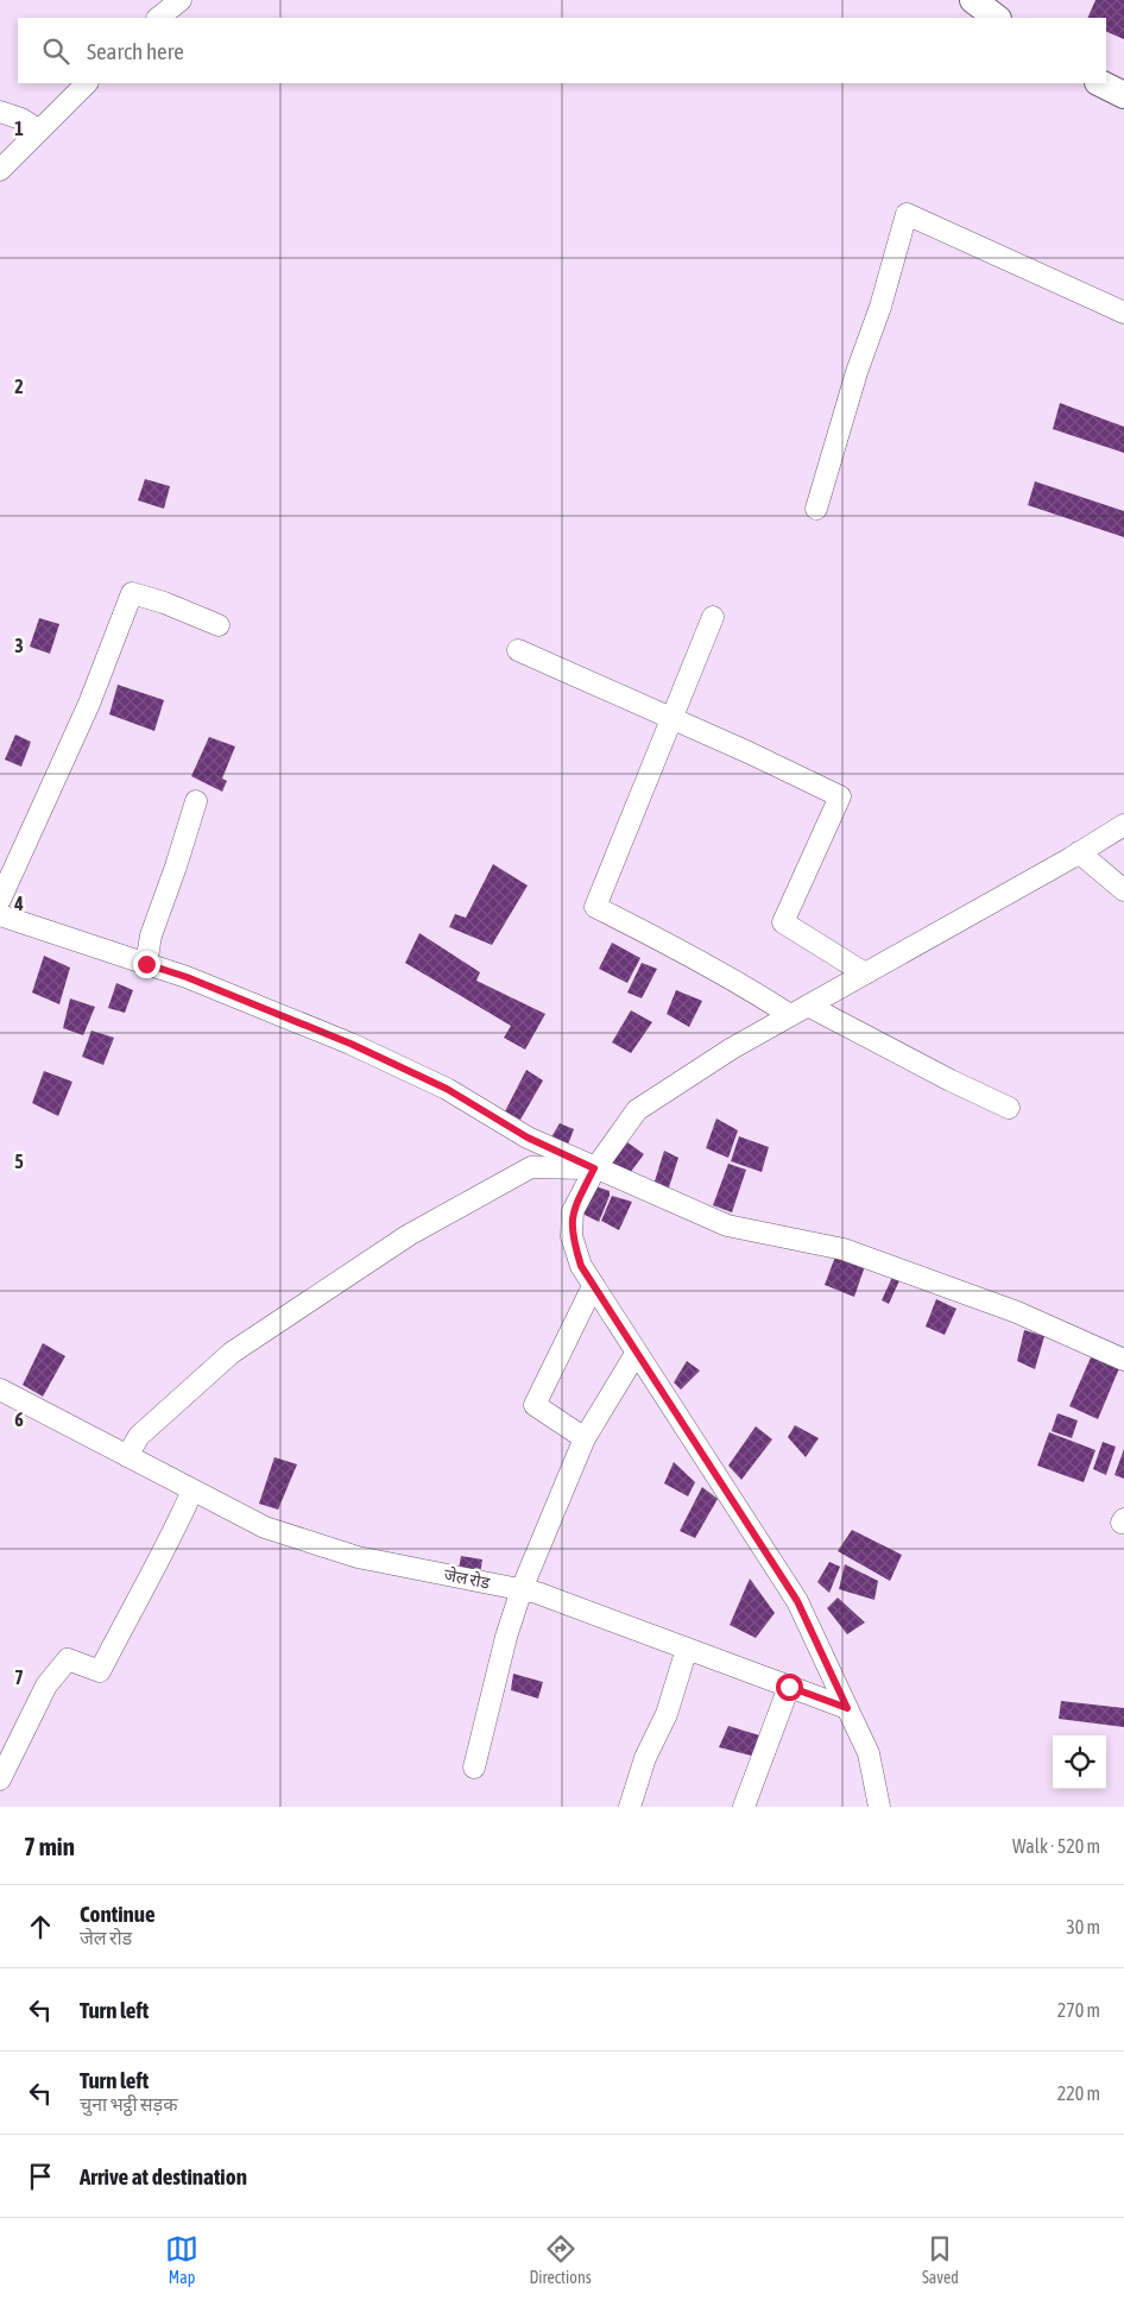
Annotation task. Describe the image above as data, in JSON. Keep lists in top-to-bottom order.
{
  "streets": {
    "street": ["जेल रोड"]
  },
  "page": {
    "search": "Search here",
    "heading": ["7 min", "Walk · 520 m"],
    "list": [
      ["Continue", "जेल रोड", "30 m"],
      ["Turn left", "270 m"],
      ["Turn left", "चुना भट्ठी सड़क", "220 m"],
      "Arrive at destination"
    ],
    "nav": ["Map", "Directions", "Saved"]
  },
  "grid": {
    "rows": [
      "1",
      "2",
      "3",
      "4",
      "5",
      "6",
      "7"
    ]
  }
}
